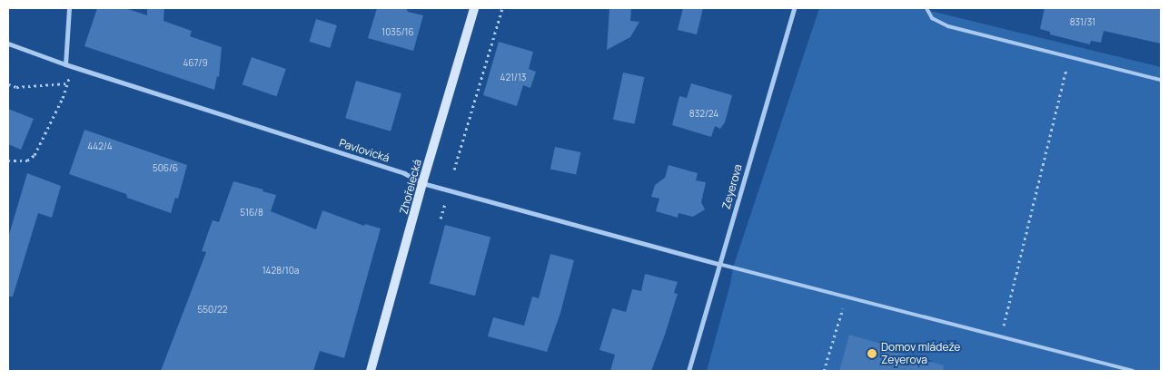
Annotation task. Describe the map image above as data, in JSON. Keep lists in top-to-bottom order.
{
  "streets": {
    "main road": ["Zhořelecká"],
    "street": ["Pavlovická", "Zeyerova"]
  },
  "crossings": [
    ["Pavlovická", "Zhořelecká"],
    ["Pavlovická", "Zeyerova"]
  ],
  "places": ["Domov mládeže Zeyerova"],
  "house_numbers": [
    "831/31",
    "1035/16",
    "467/9",
    "421/13",
    "832/24",
    "442/4",
    "506/6",
    "516/8",
    "1428/10a",
    "550/22"
  ]
}
